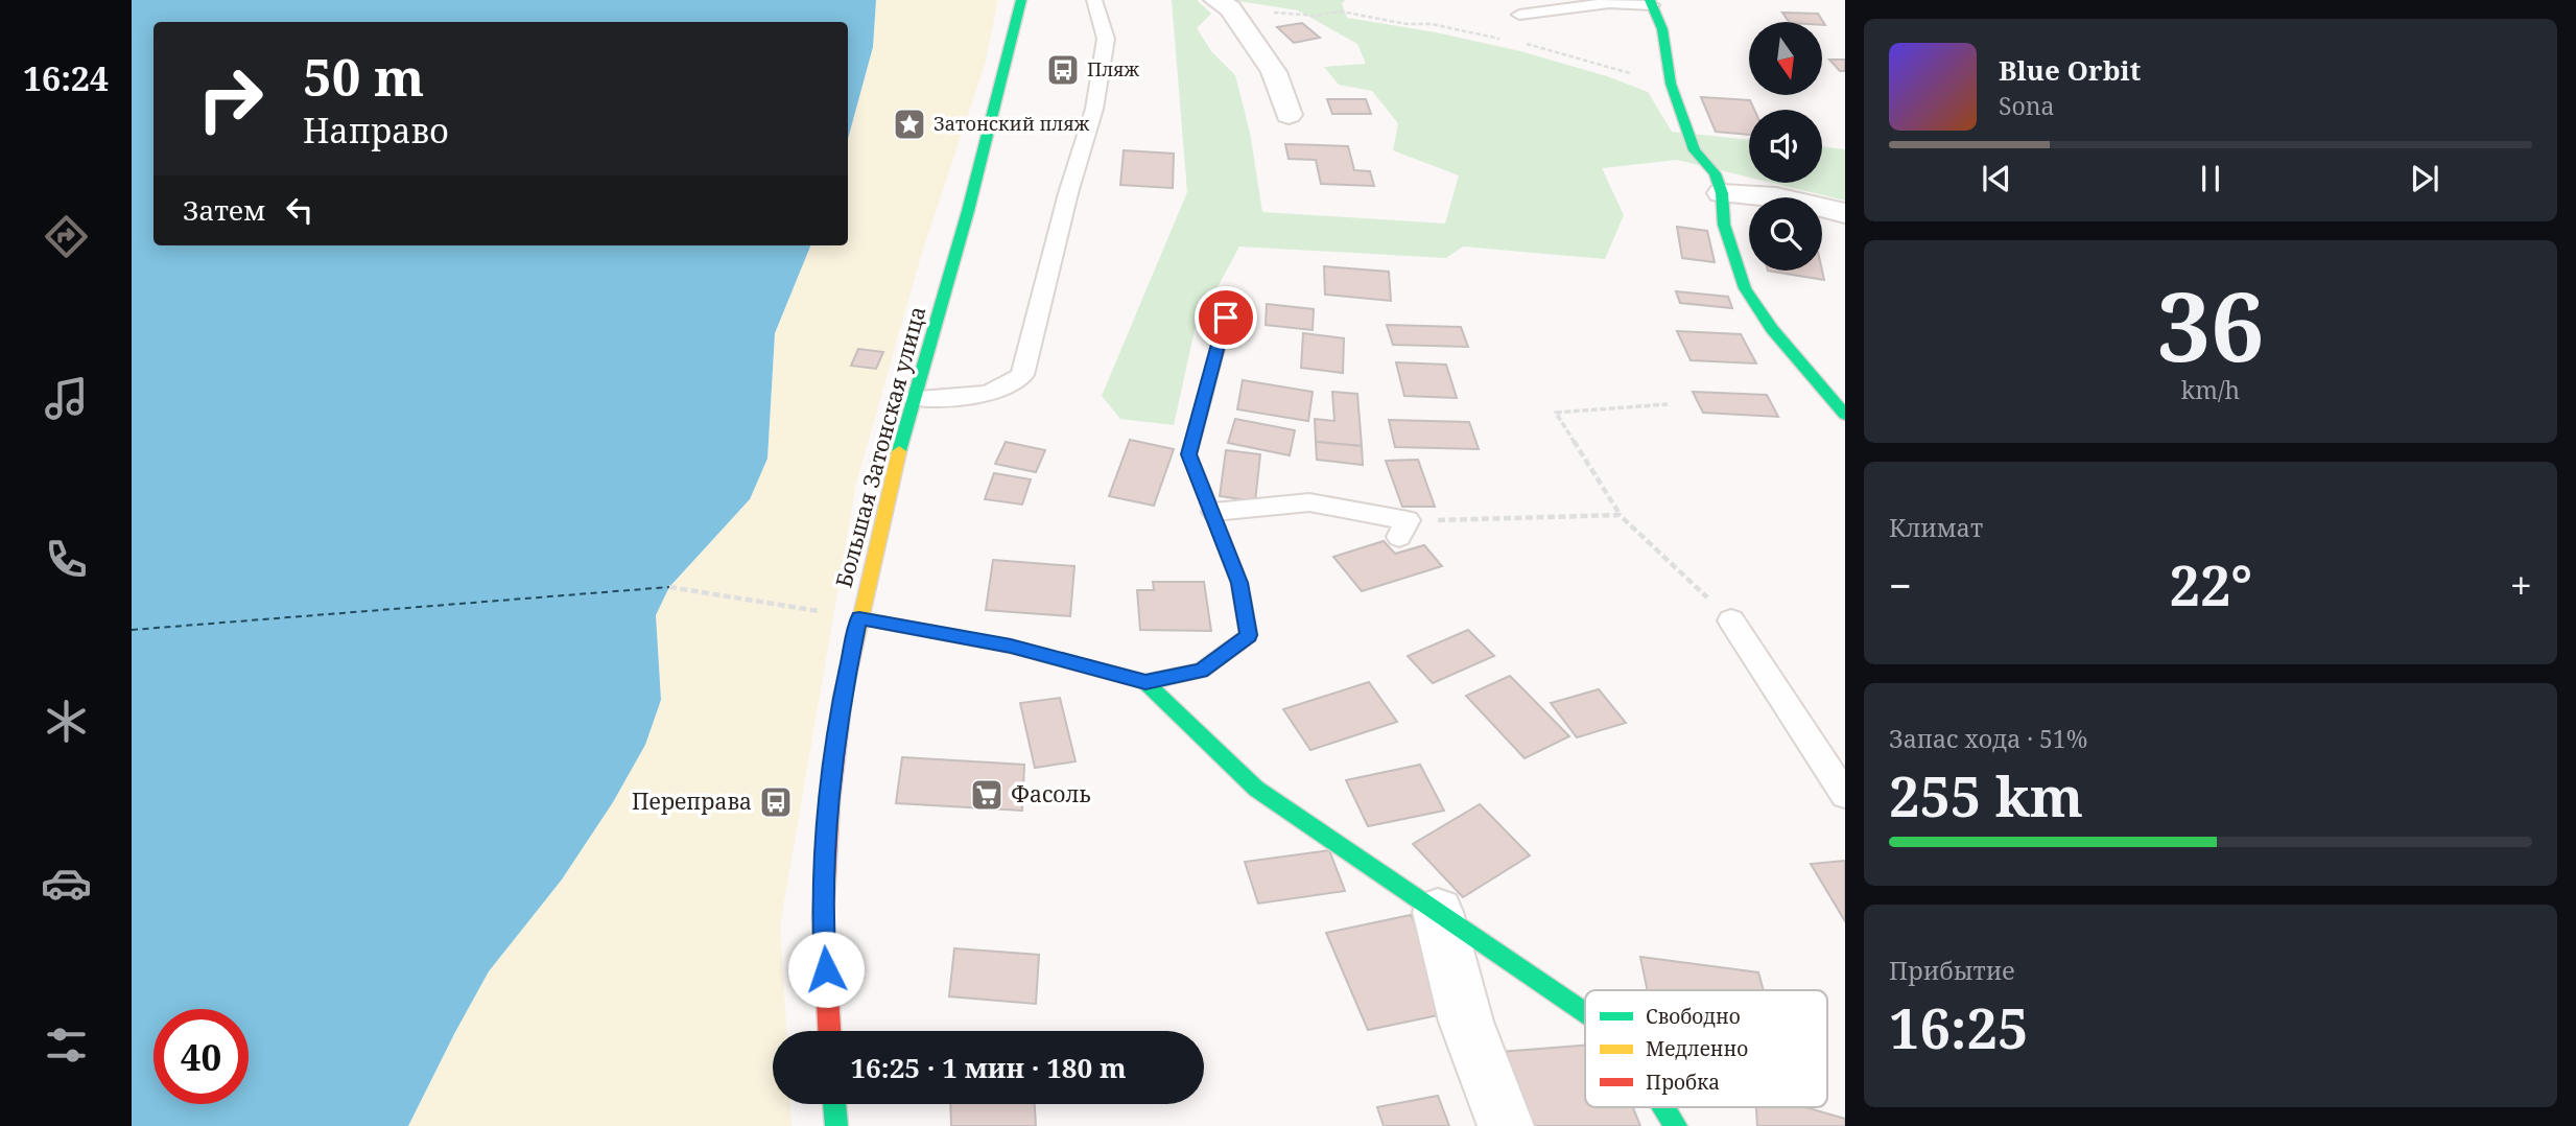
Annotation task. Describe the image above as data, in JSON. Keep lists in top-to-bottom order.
{
  "streets": {
    "street": ["Большая Затонская улица"]
  },
  "places": {
    "bus stop": ["Пляж", "Переправа"],
    "place": ["Затонский пляж"],
    "supermarket": ["Фасоль"]
  },
  "legend": ["Свободно", "Медленно", "Пробка"],
  "north": "bottom",
  "page": {
    "tabs": "16:24",
    "turn": ["50 m", "Направо"],
    "song": ["Blue Orbit", "Sona"],
    "then": "Затем",
    "tile": [
      ["36", "km/h"],
      "Климат",
      ["Запас хода · 51%", "255 km"],
      ["Прибытие", "16:25"]
    ],
    "heat": ["−", "22°", "+"],
    "limit": "40",
    "trip": "16:25 · 1 мин · 180 m"
  }
}
